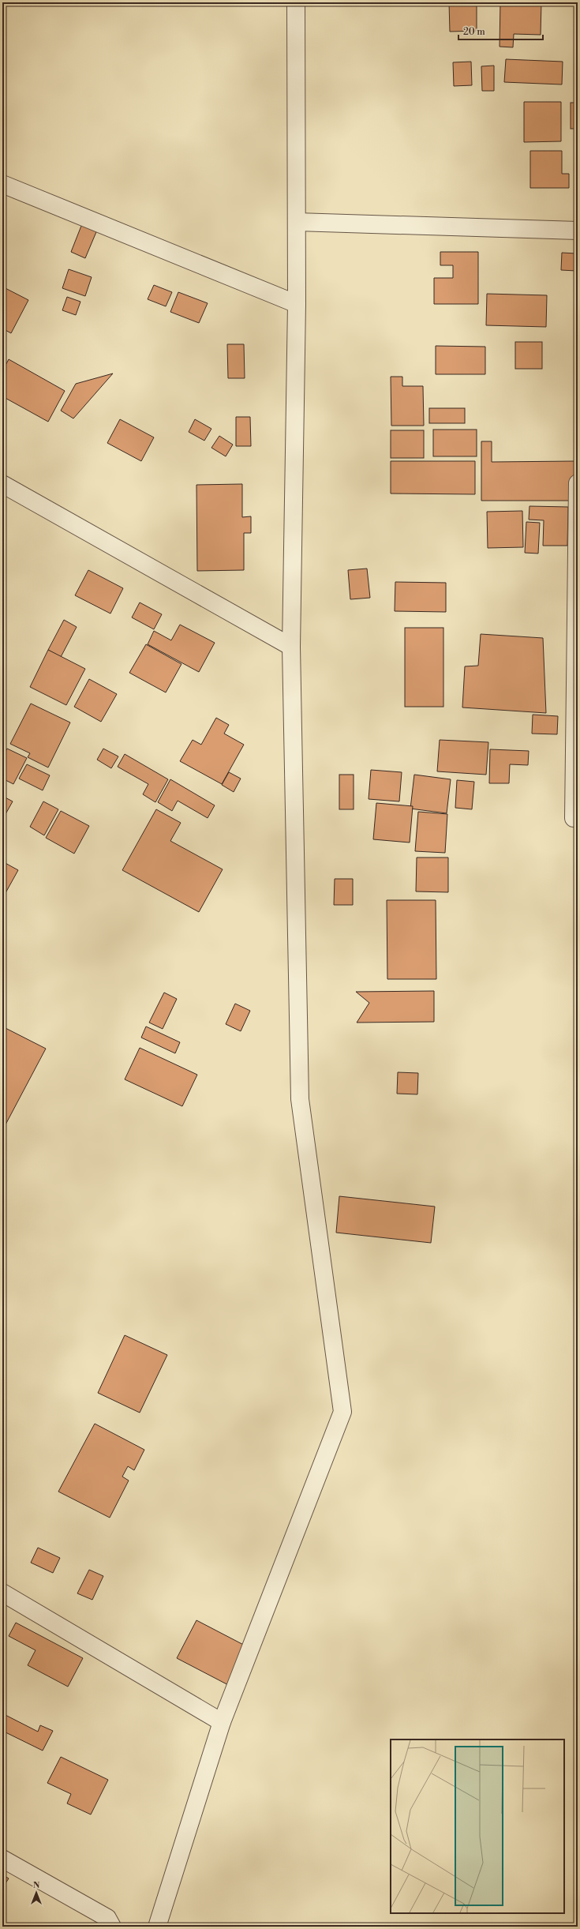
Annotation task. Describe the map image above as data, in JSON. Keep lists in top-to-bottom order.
{
  "scale_bar": "20 m",
  "north": "top"
}
